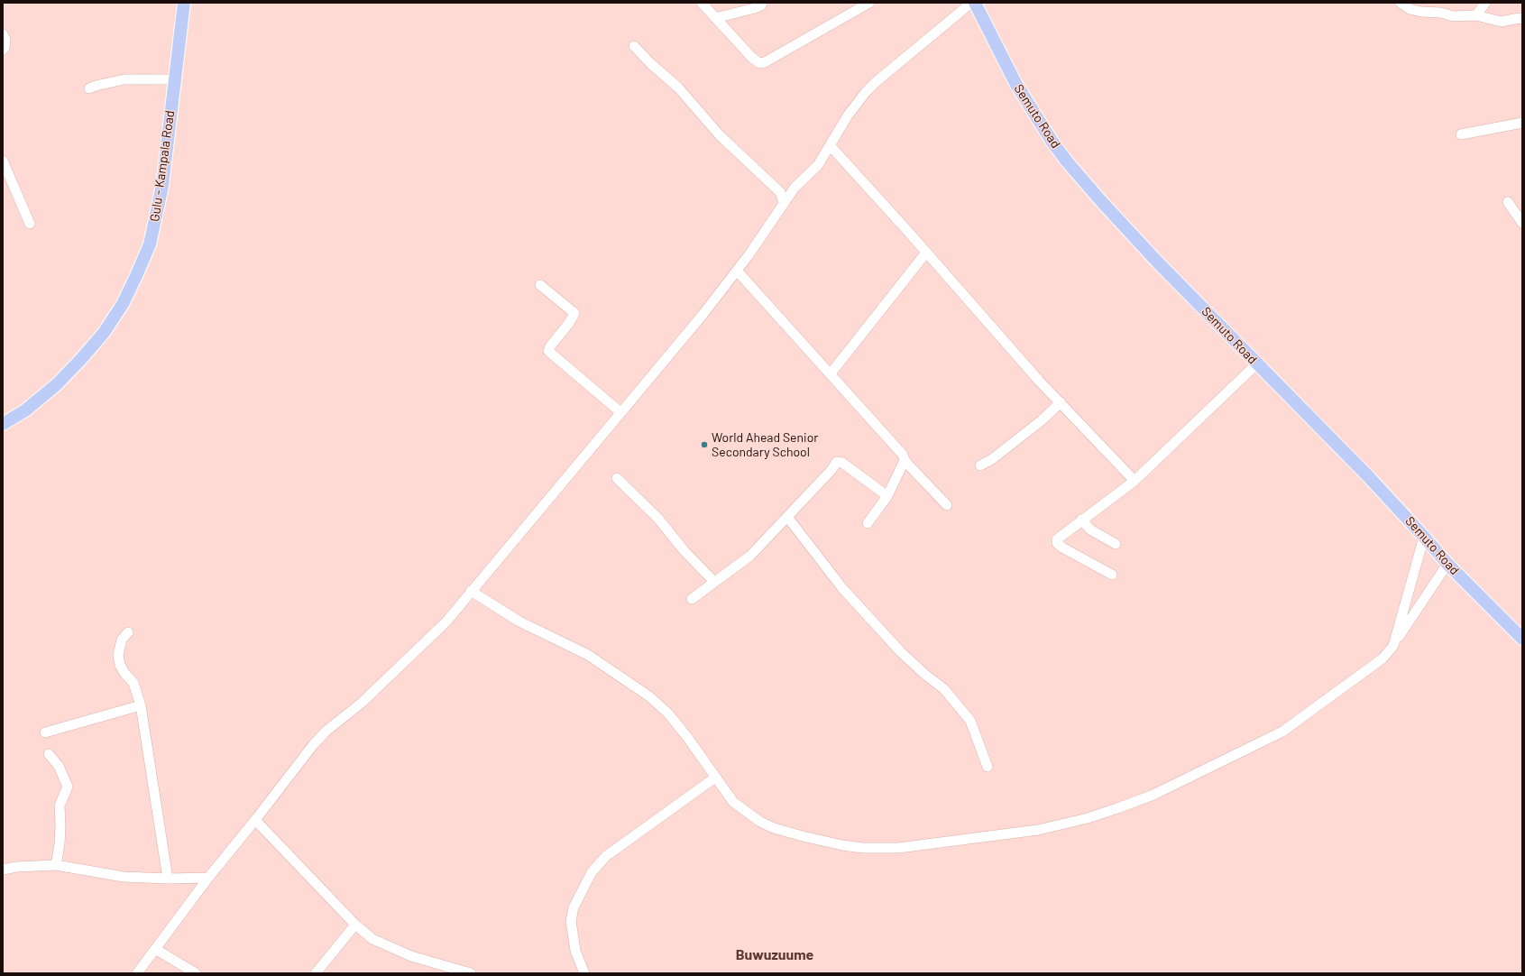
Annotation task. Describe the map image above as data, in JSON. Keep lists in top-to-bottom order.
{
  "streets": {
    "main road": ["Semuto Road", "Gulu - Kampala Road"]
  },
  "districts": ["Buwuzuume"],
  "places": ["World Ahead Senior Secondary School"]
}
